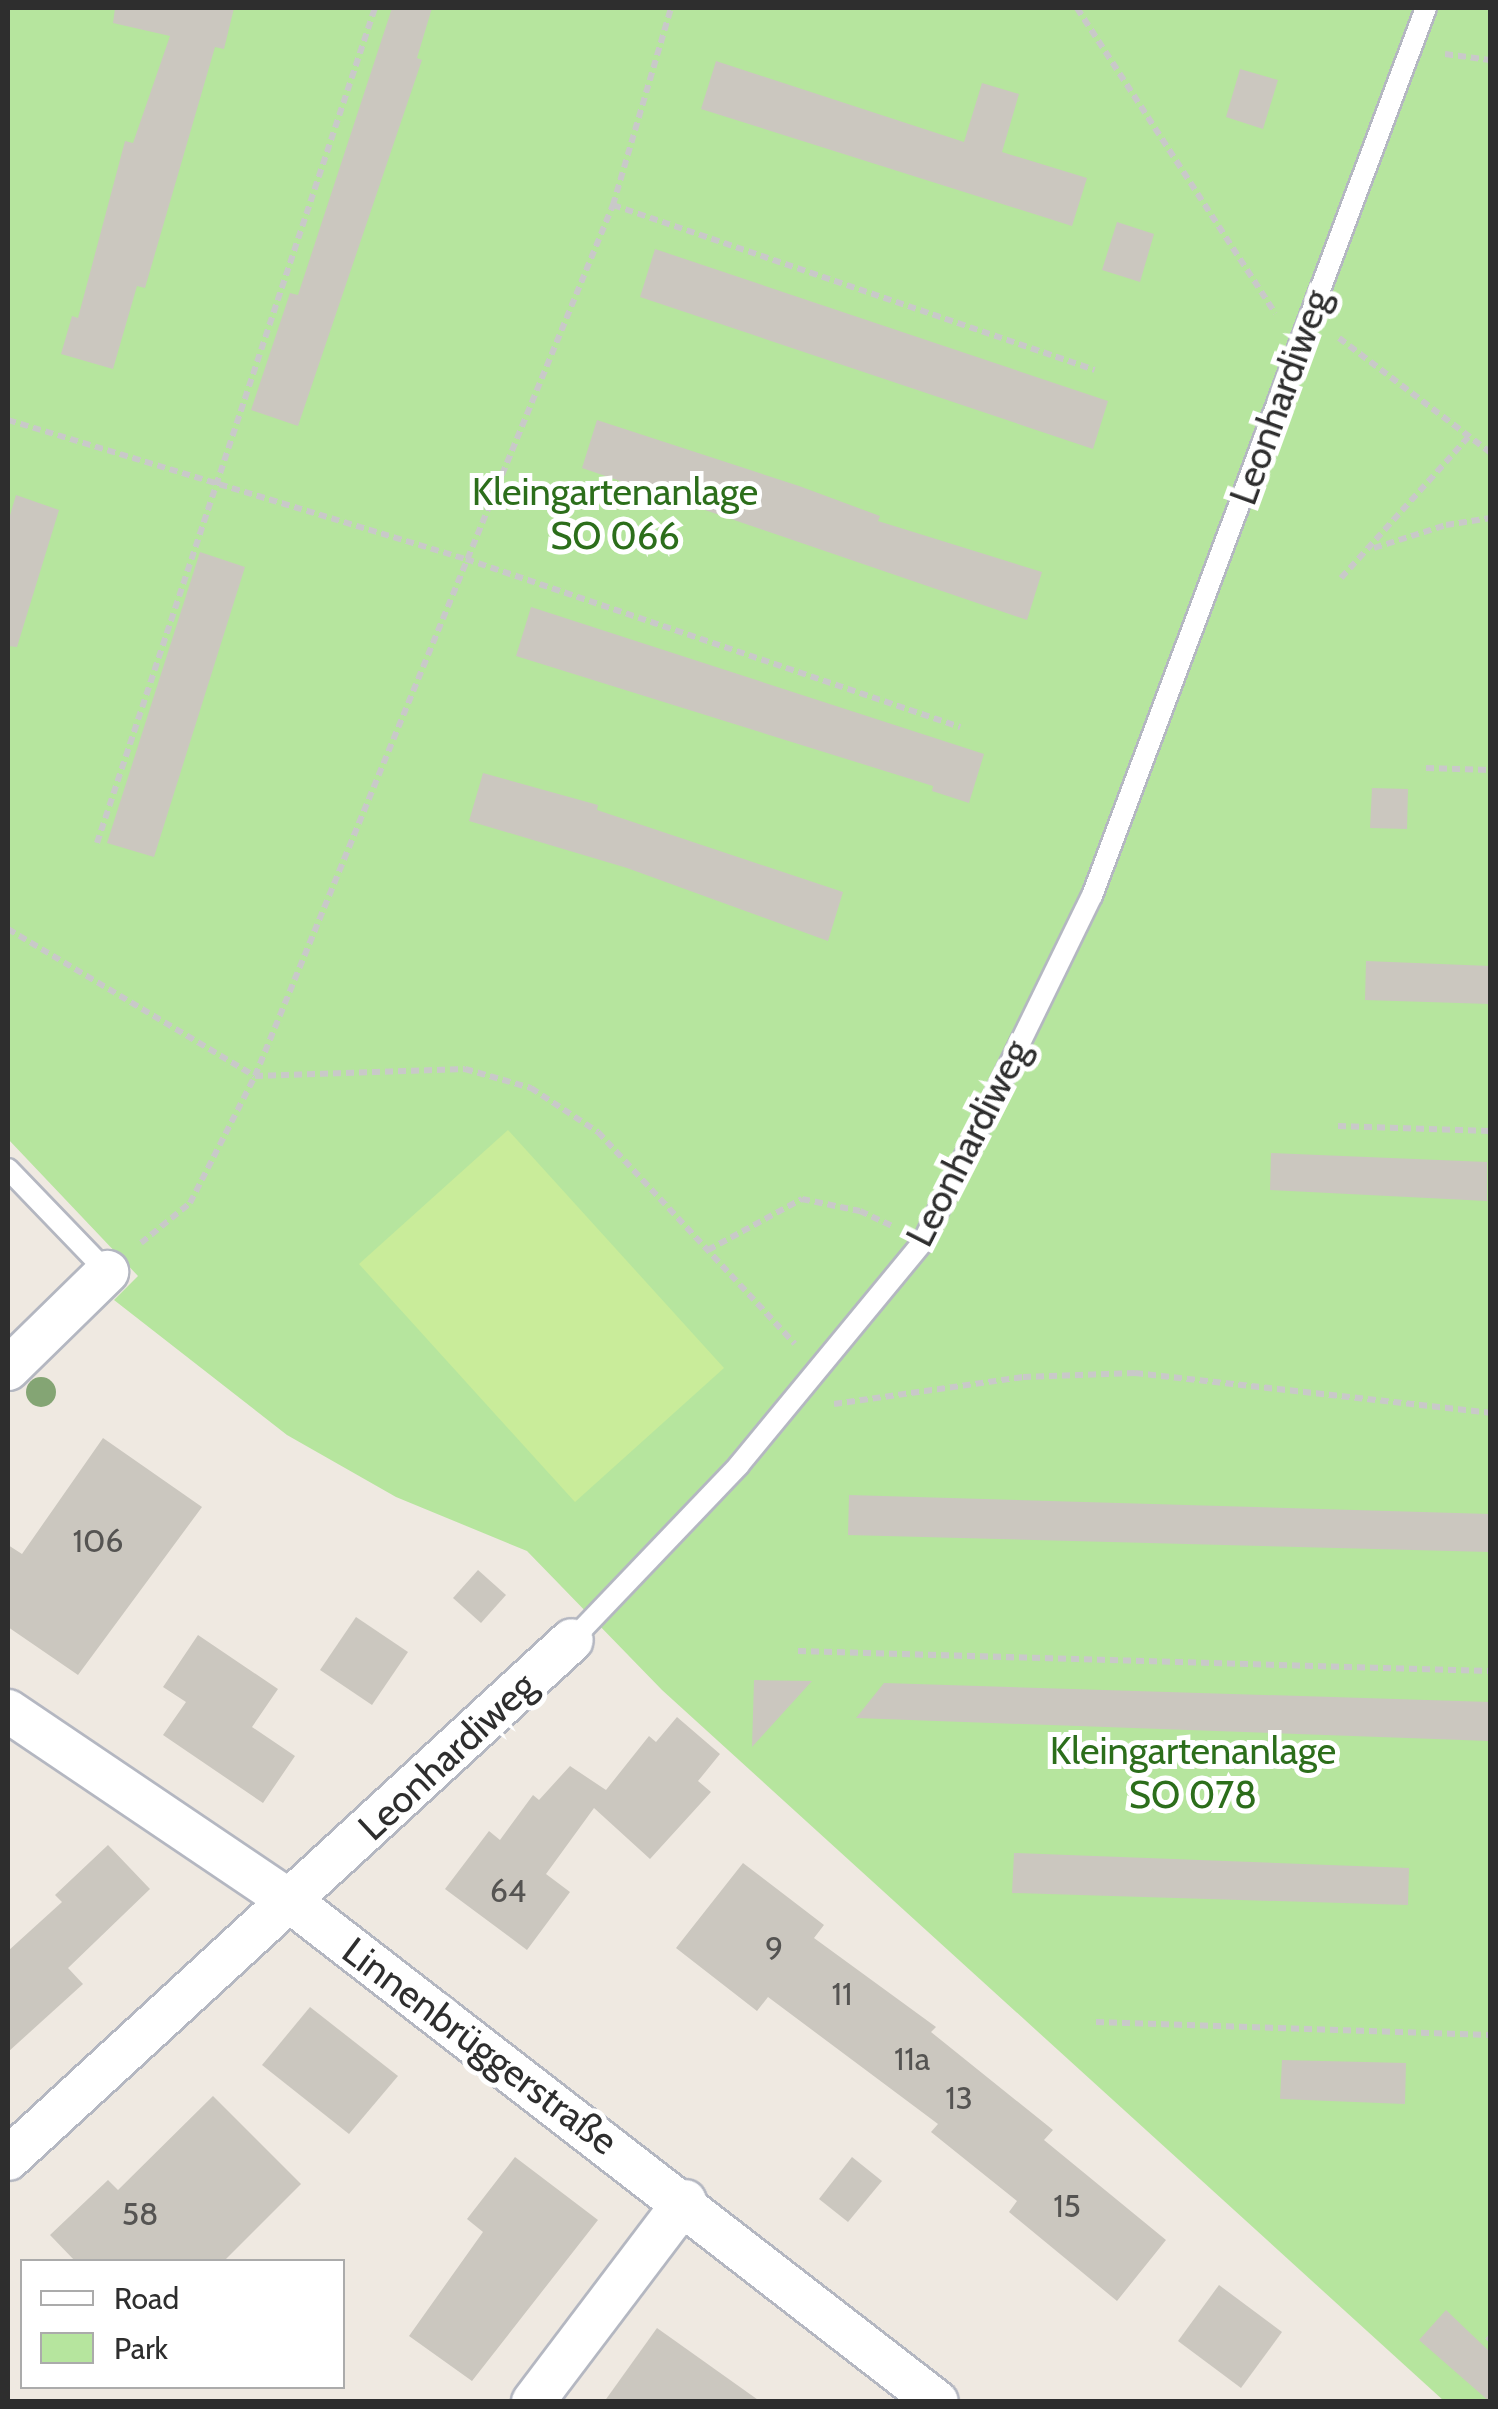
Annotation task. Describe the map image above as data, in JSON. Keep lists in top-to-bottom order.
{
  "streets": {
    "street": ["Leonhardiweg", "Linnenbrüggerstraße"]
  },
  "crossings": [
    ["Leonhardiweg", "Linnenbrüggerstraße"]
  ],
  "parks": ["Kleingartenanlage SO 066", "Kleingartenanlage SO 078"],
  "house_numbers": [
    "106",
    "64",
    "9",
    "11",
    "11a",
    "13",
    "15",
    "58"
  ],
  "legend": ["Road", "Park"]
}
